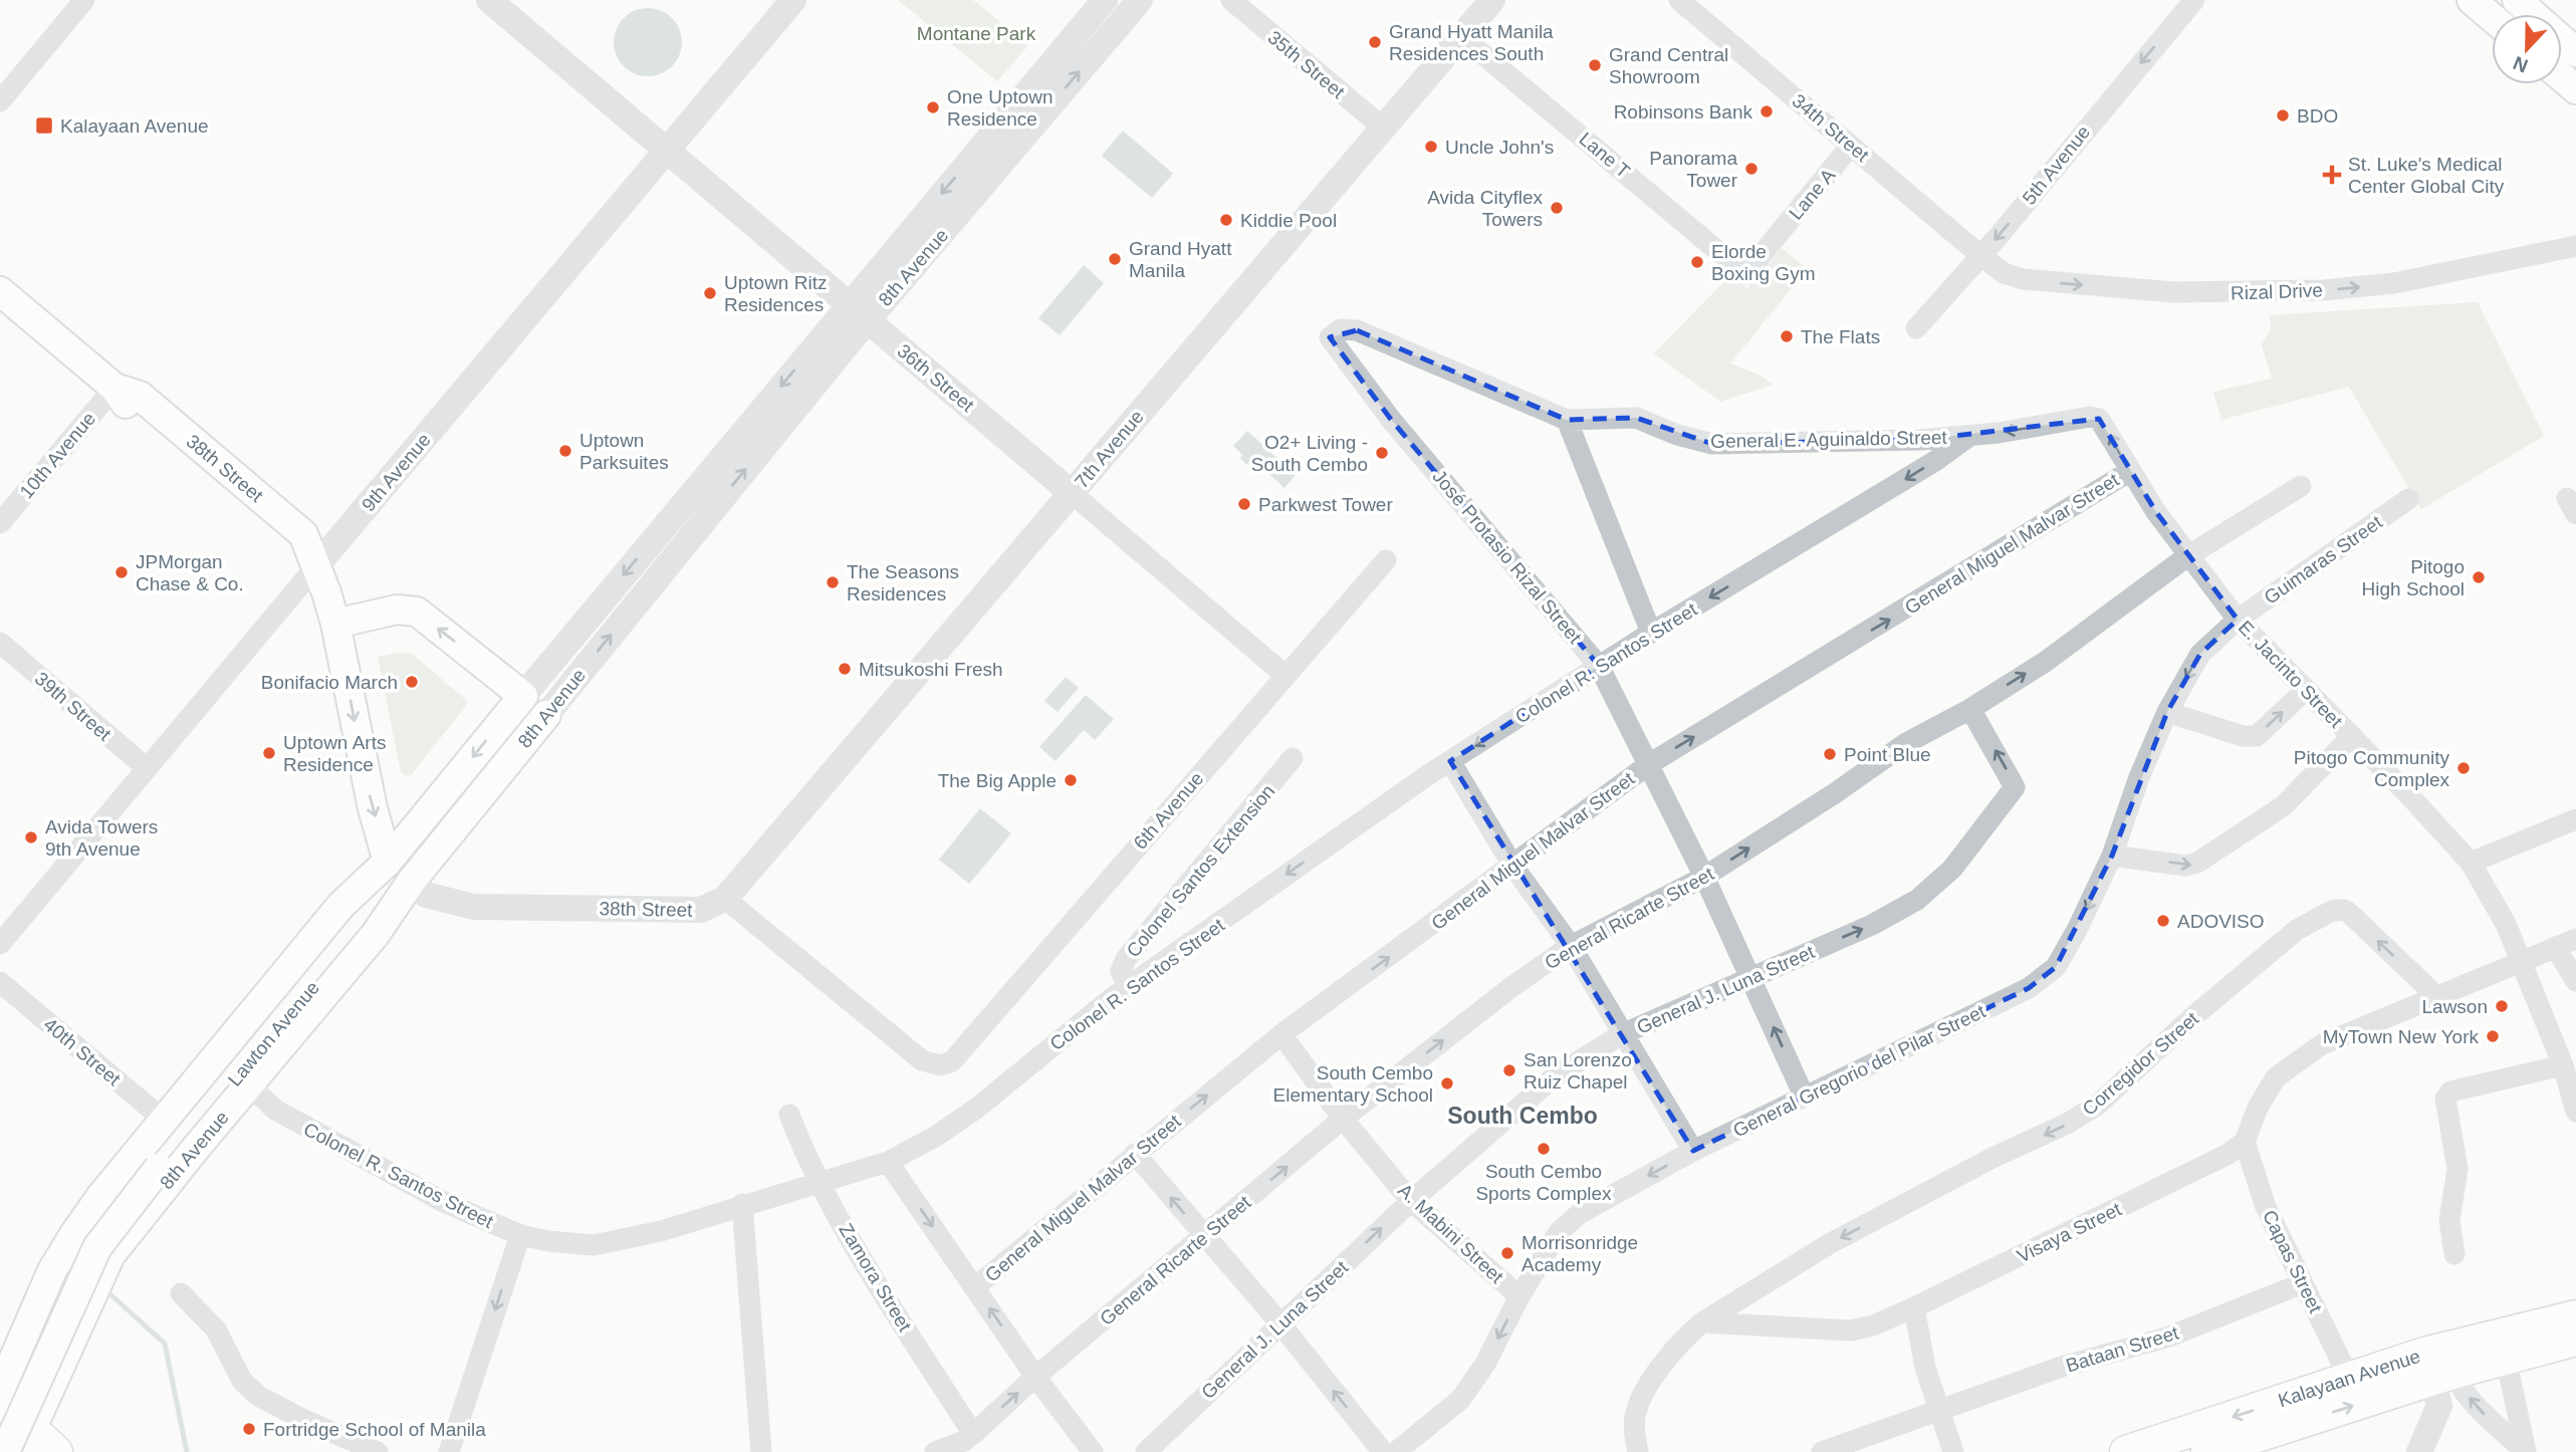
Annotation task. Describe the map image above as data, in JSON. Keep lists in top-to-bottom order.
{
  "streets": {
    "main road": [
      "8th Avenue",
      "38th Street",
      "Lawton Avenue",
      "Kalayaan Avenue"
    ],
    "street": [
      "35th Street",
      "34th Street",
      "Lane T",
      "5th Avenue",
      "Lane A",
      "Rizal Drive",
      "36th Street",
      "General E. Aguinaldo Street",
      "7th Avenue",
      "10th Avenue",
      "9th Avenue",
      "General Miguel Malvar Street",
      "José Protasio Rizal Street",
      "Guimaras Street",
      "Colonel R. Santos Street",
      "E. Jacinto Street",
      "39th Street",
      "6th Avenue",
      "Colonel Santos Extension",
      "General Ricarte Street",
      "General J. Luna Street",
      "40th Street",
      "Corregidor Street",
      "General Gregorio del Pilar Street",
      "Visaya Street",
      "A. Mabini Street",
      "Capas Street",
      "Zamora Street",
      "Bataan Street"
    ]
  },
  "crossings": [
    ["35th Street", "7th Avenue"],
    ["34th Street", "5th Avenue"],
    ["34th Street", "Lane A"],
    ["34th Street", "Rizal Drive"],
    ["Lane T", "Lane A"],
    ["Lane T", "7th Avenue"],
    ["5th Avenue", "Rizal Drive"],
    ["8th Avenue", "36th Street"],
    ["8th Avenue", "38th Street"],
    ["8th Avenue", "Colonel R. Santos Street"],
    ["8th Avenue", "Lawton Avenue"],
    ["8th Avenue", "40th Street"],
    ["36th Street", "7th Avenue"],
    ["36th Street", "9th Avenue"],
    ["36th Street", "6th Avenue"],
    ["General E. Aguinaldo Street", "José Protasio Rizal Street"],
    ["General E. Aguinaldo Street", "Colonel R. Santos Street"],
    ["General E. Aguinaldo Street", "E. Jacinto Street"],
    ["7th Avenue", "38th Street"],
    ["7th Avenue", "6th Avenue"],
    ["10th Avenue", "38th Street"],
    ["38th Street", "9th Avenue"],
    ["38th Street", "6th Avenue"],
    ["38th Street", "Lawton Avenue"],
    ["9th Avenue", "39th Street"],
    ["General Miguel Malvar Street", "José Protasio Rizal Street"],
    ["General Miguel Malvar Street", "E. Jacinto Street"],
    ["General Miguel Malvar Street", "A. Mabini Street"],
    ["José Protasio Rizal Street", "Colonel R. Santos Street"],
    ["José Protasio Rizal Street", "General Ricarte Street"],
    ["José Protasio Rizal Street", "General J. Luna Street"],
    ["José Protasio Rizal Street", "General Gregorio del Pilar Street"],
    ["Guimaras Street", "E. Jacinto Street"],
    ["Guimaras Street", "General Gregorio del Pilar Street"],
    ["Colonel R. Santos Street", "Colonel Santos Extension"],
    ["Colonel R. Santos Street", "Zamora Street"],
    ["E. Jacinto Street", "General Ricarte Street"],
    ["E. Jacinto Street", "General Gregorio del Pilar Street"],
    ["General Ricarte Street", "General J. Luna Street"],
    ["General Ricarte Street", "A. Mabini Street"],
    ["General Ricarte Street", "Zamora Street"],
    ["General J. Luna Street", "A. Mabini Street"],
    ["Corregidor Street", "Visaya Street"],
    ["General Gregorio del Pilar Street", "A. Mabini Street"],
    ["Visaya Street", "Capas Street"],
    ["Capas Street", "Bataan Street"],
    ["Capas Street", "Kalayaan Avenue"]
  ],
  "one_way": [
    "5th Avenue",
    "Rizal Drive",
    "General Miguel Malvar Street",
    "Colonel R. Santos Street",
    "General Ricarte Street",
    "General J. Luna Street",
    "General Gregorio del Pilar Street"
  ],
  "districts": ["South Cembo"],
  "parks": ["Montane Park"],
  "places": {
    "other": [
      "Grand Hyatt Manila Residences South",
      "Grand Central Showroom",
      "One Uptown Residence",
      "Robinsons Bank",
      "BDO",
      "Uncle John's",
      "Panorama Tower",
      "Avida Cityflex Towers",
      "Kiddie Pool",
      "Grand Hyatt Manila",
      "Elorde Boxing Gym",
      "Uptown Ritz Residences",
      "The Flats",
      "Uptown Parksuites",
      "O2+ Living - South Cembo",
      "Parkwest Tower",
      "JPMorgan Chase & Co.",
      "Pitogo High School",
      "The Seasons Residences",
      "Mitsukoshi Fresh",
      "Bonifacio March",
      "Uptown Arts Residence",
      "Point Blue",
      "Pitogo Community Complex",
      "The Big Apple",
      "Avida Towers 9th Avenue",
      "ADOVISO",
      "Lawson",
      "MyTown New York",
      "San Lorenzo Ruiz Chapel",
      "South Cembo Elementary School",
      "South Cembo Sports Complex",
      "Morrisonridge Academy",
      "Fortridge School of Manila"
    ],
    "transit": ["Kalayaan Avenue"],
    "health": ["St. Luke's Medical Center Global City"]
  },
  "north": "bottom"
}
